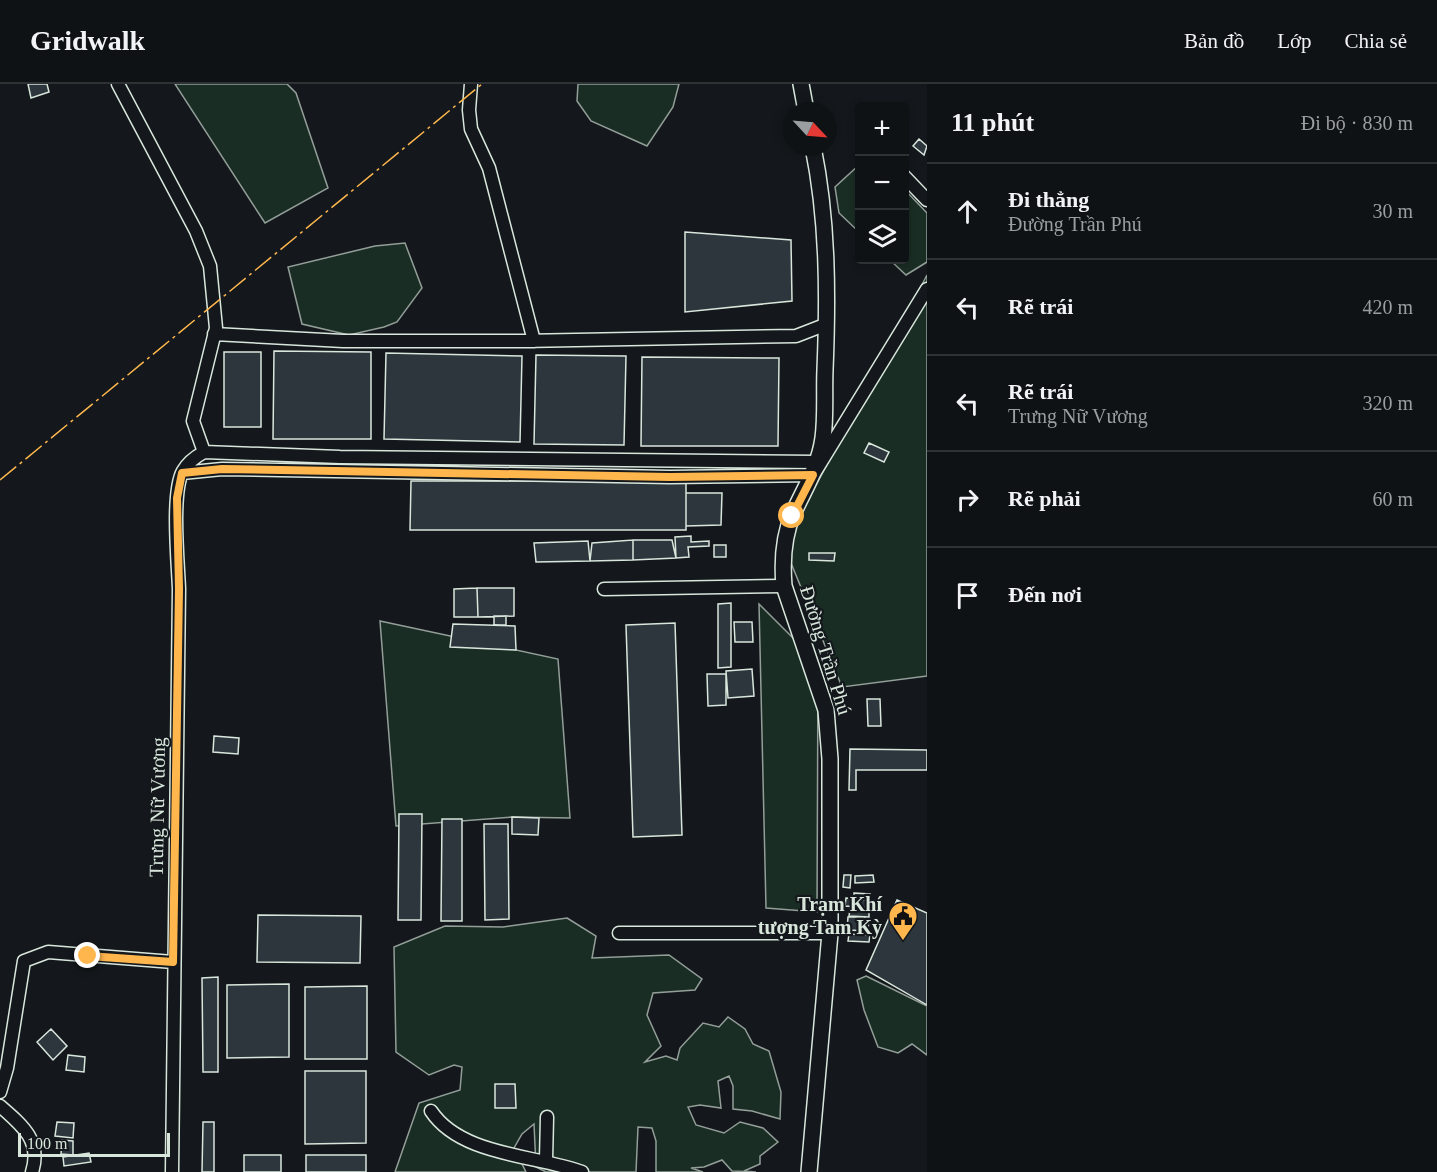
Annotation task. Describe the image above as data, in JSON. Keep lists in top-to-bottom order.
{
  "streets": {
    "main road": ["Đường Trần Phú"],
    "street": ["Trưng Nữ Vương"]
  },
  "places": {
    "public building": ["Trạm Khí tượng Tam Kỳ"]
  },
  "scale_bar": "100 m",
  "north": "bottom right",
  "page": {
    "header": "Gridwalk",
    "nav": ["Bản đồ", "Lớp", "Chia sẻ"],
    "heading": ["11 phút", "Đi bộ · 830 m"],
    "map_buttons": ["+", "−"],
    "list": [
      ["Đi thẳng", "Đường Trần Phú", "30 m"],
      ["Rẽ trái", "420 m"],
      ["Rẽ trái", "Trưng Nữ Vương", "320 m"],
      ["Rẽ phải", "60 m"],
      "Đến nơi"
    ],
    "scale": "100 m"
  }
}
